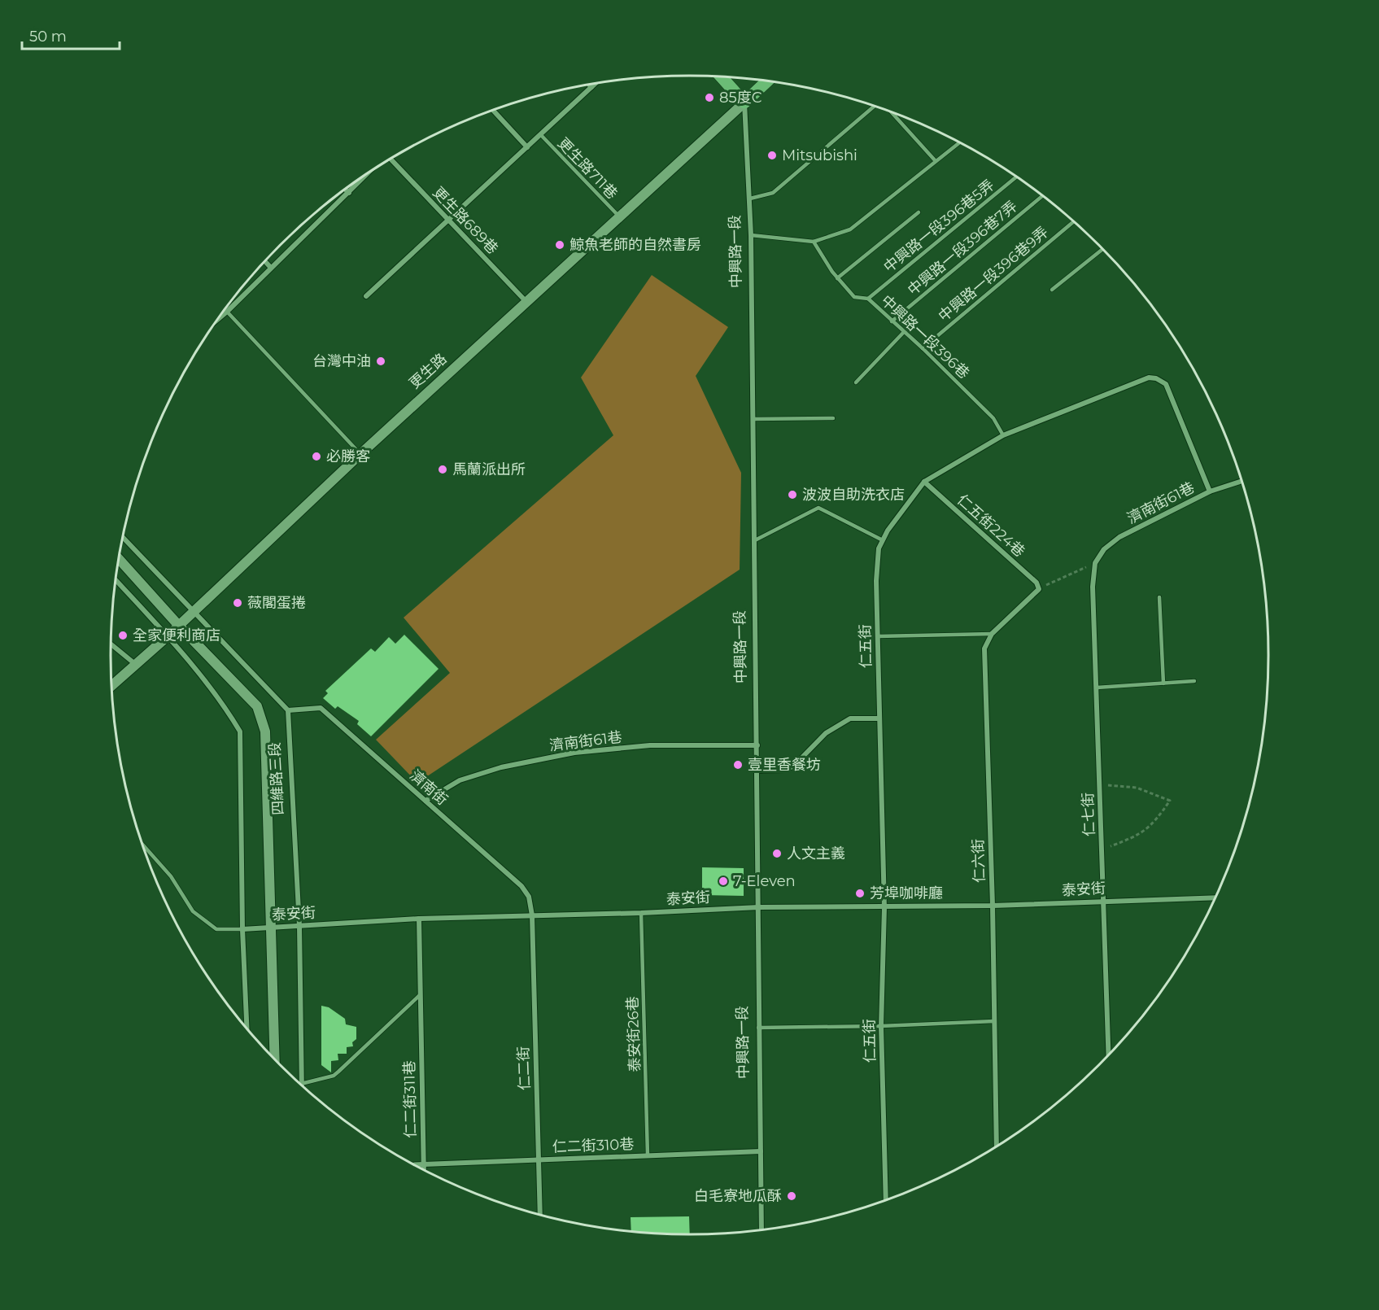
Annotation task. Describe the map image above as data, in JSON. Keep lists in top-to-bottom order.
{
  "streets": {
    "main road": ["更生路"],
    "street": [
      "更生路689巷",
      "中興路一段",
      "濟南街61巷",
      "仁五街224巷",
      "仁五街",
      "四維路三段",
      "濟南街",
      "仁七街",
      "仁六街",
      "泰安街",
      "仁二街",
      "仁二街311巷",
      "仁二街310巷"
    ],
    "lane": [
      "更生路711巷",
      "中興路一段396巷5弄",
      "中興路一段396巷7弄",
      "中興路一段396巷9弄",
      "中興路一段396巷",
      "泰安街26巷"
    ]
  },
  "crossings": [
    ["更生路711巷", "更生路"],
    ["更生路689巷", "更生路"],
    ["中興路一段396巷5弄", "中興路一段396巷"],
    ["中興路一段396巷7弄", "中興路一段396巷"],
    ["中興路一段", "更生路"],
    ["中興路一段", "濟南街61巷"],
    ["中興路一段", "泰安街"],
    ["中興路一段", "仁二街310巷"],
    ["中興路一段396巷9弄", "中興路一段396巷"],
    ["中興路一段396巷", "仁五街"],
    ["更生路", "四維路三段"],
    ["濟南街61巷", "仁五街"],
    ["濟南街61巷", "濟南街"],
    ["濟南街61巷", "仁七街"],
    ["仁五街224巷", "仁五街"],
    ["仁五街224巷", "仁六街"],
    ["仁五街", "泰安街"],
    ["四維路三段", "濟南街"],
    ["四維路三段", "泰安街"],
    ["濟南街", "泰安街"],
    ["濟南街", "仁二街"],
    ["仁七街", "泰安街"],
    ["仁六街", "泰安街"],
    ["泰安街", "泰安街26巷"],
    ["泰安街", "仁二街"],
    ["泰安街", "仁二街311巷"],
    ["泰安街26巷", "仁二街310巷"],
    ["仁二街", "仁二街310巷"]
  ],
  "places": [
    "85度C",
    "Mitsubishi",
    "鯨魚老師的自然書房",
    "台灣中油",
    "必勝客",
    "馬蘭派出所",
    "波波自助洗衣店",
    "薇閣蛋捲",
    "全家便利商店",
    "壹里香餐坊",
    "人文主義",
    "7-Eleven",
    "芳埠咖啡廳",
    "白毛寮地瓜酥"
  ],
  "scale_bar": "50 m"
}
